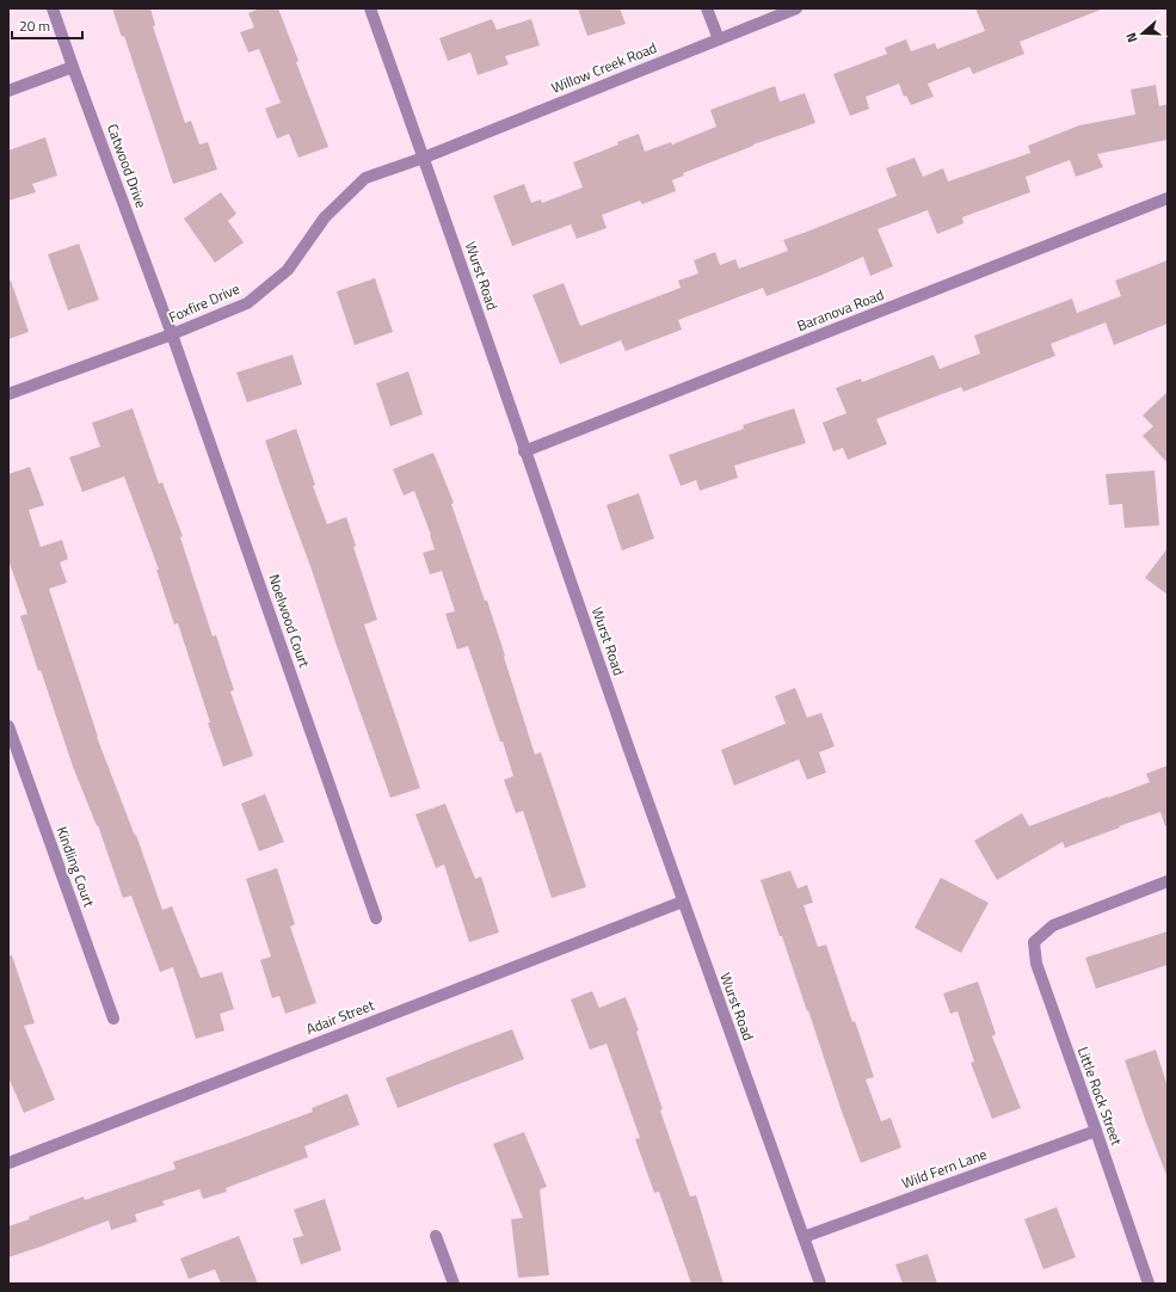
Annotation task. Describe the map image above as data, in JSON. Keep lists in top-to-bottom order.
{
  "streets": {
    "street": [
      "Willow Creek Road",
      "Catwood Drive",
      "Wurst Road",
      "Foxfire Drive",
      "Baranova Road",
      "Noelwood Court",
      "Kindling Court",
      "Adair Street",
      "Little Rock Street",
      "Wild Fern Lane"
    ]
  },
  "crossings": [
    ["Willow Creek Road", "Wurst Road"],
    ["Willow Creek Road", "Foxfire Drive"],
    ["Catwood Drive", "Foxfire Drive"],
    ["Catwood Drive", "Noelwood Court"],
    ["Wurst Road", "Foxfire Drive"],
    ["Wurst Road", "Baranova Road"],
    ["Wurst Road", "Adair Street"],
    ["Wurst Road", "Wild Fern Lane"],
    ["Foxfire Drive", "Noelwood Court"],
    ["Little Rock Street", "Wild Fern Lane"]
  ],
  "scale_bar": "20 m",
  "north": "left"
}
